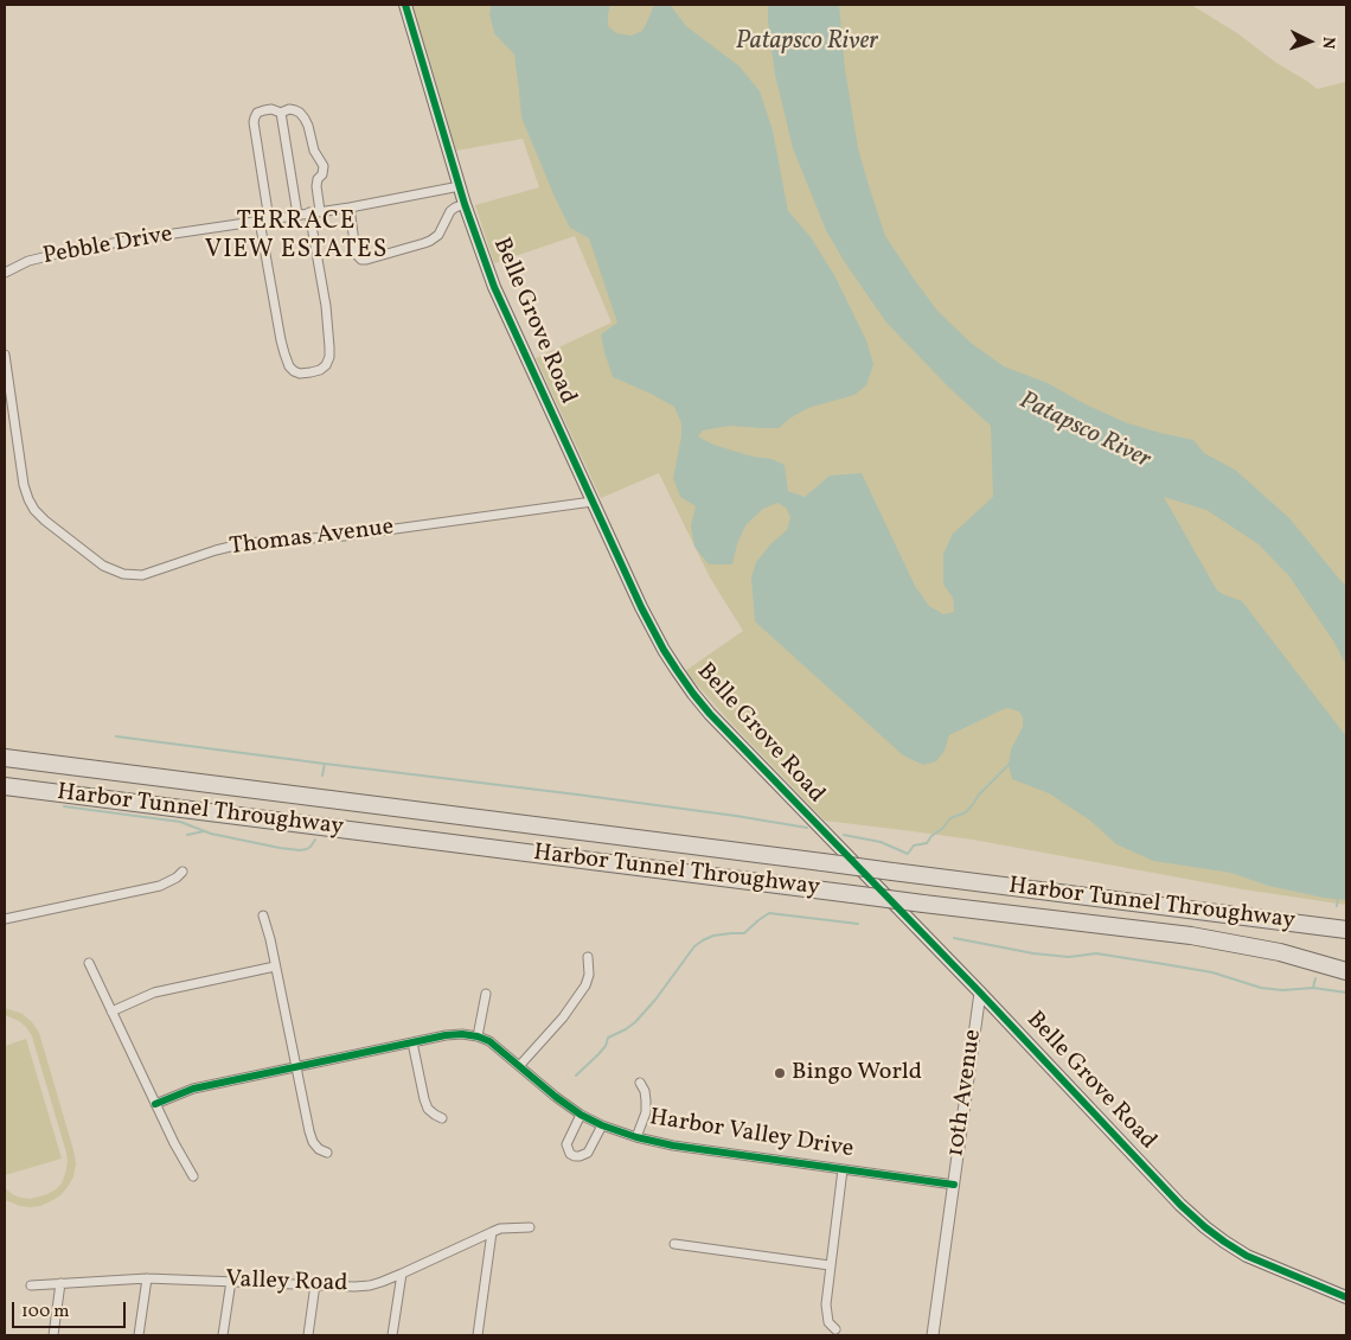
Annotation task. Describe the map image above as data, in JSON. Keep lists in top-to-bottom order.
{
  "streets": {
    "highway": ["Harbor Tunnel Throughway"],
    "main road": ["Belle Grove Road"],
    "street": [
      "Pebble Drive",
      "Thomas Avenue",
      "10th Avenue",
      "Harbor Valley Drive",
      "Valley Road"
    ]
  },
  "crossings": [
    ["Pebble Drive", "Belle Grove Road"],
    ["Belle Grove Road", "Thomas Avenue"],
    ["Belle Grove Road", "10th Avenue"],
    ["10th Avenue", "Harbor Valley Drive"]
  ],
  "districts": ["TERRACE VIEW ESTATES"],
  "water": ["Patapsco River"],
  "places": ["Bingo World"],
  "scale_bar": "100 m",
  "north": "right"
}
